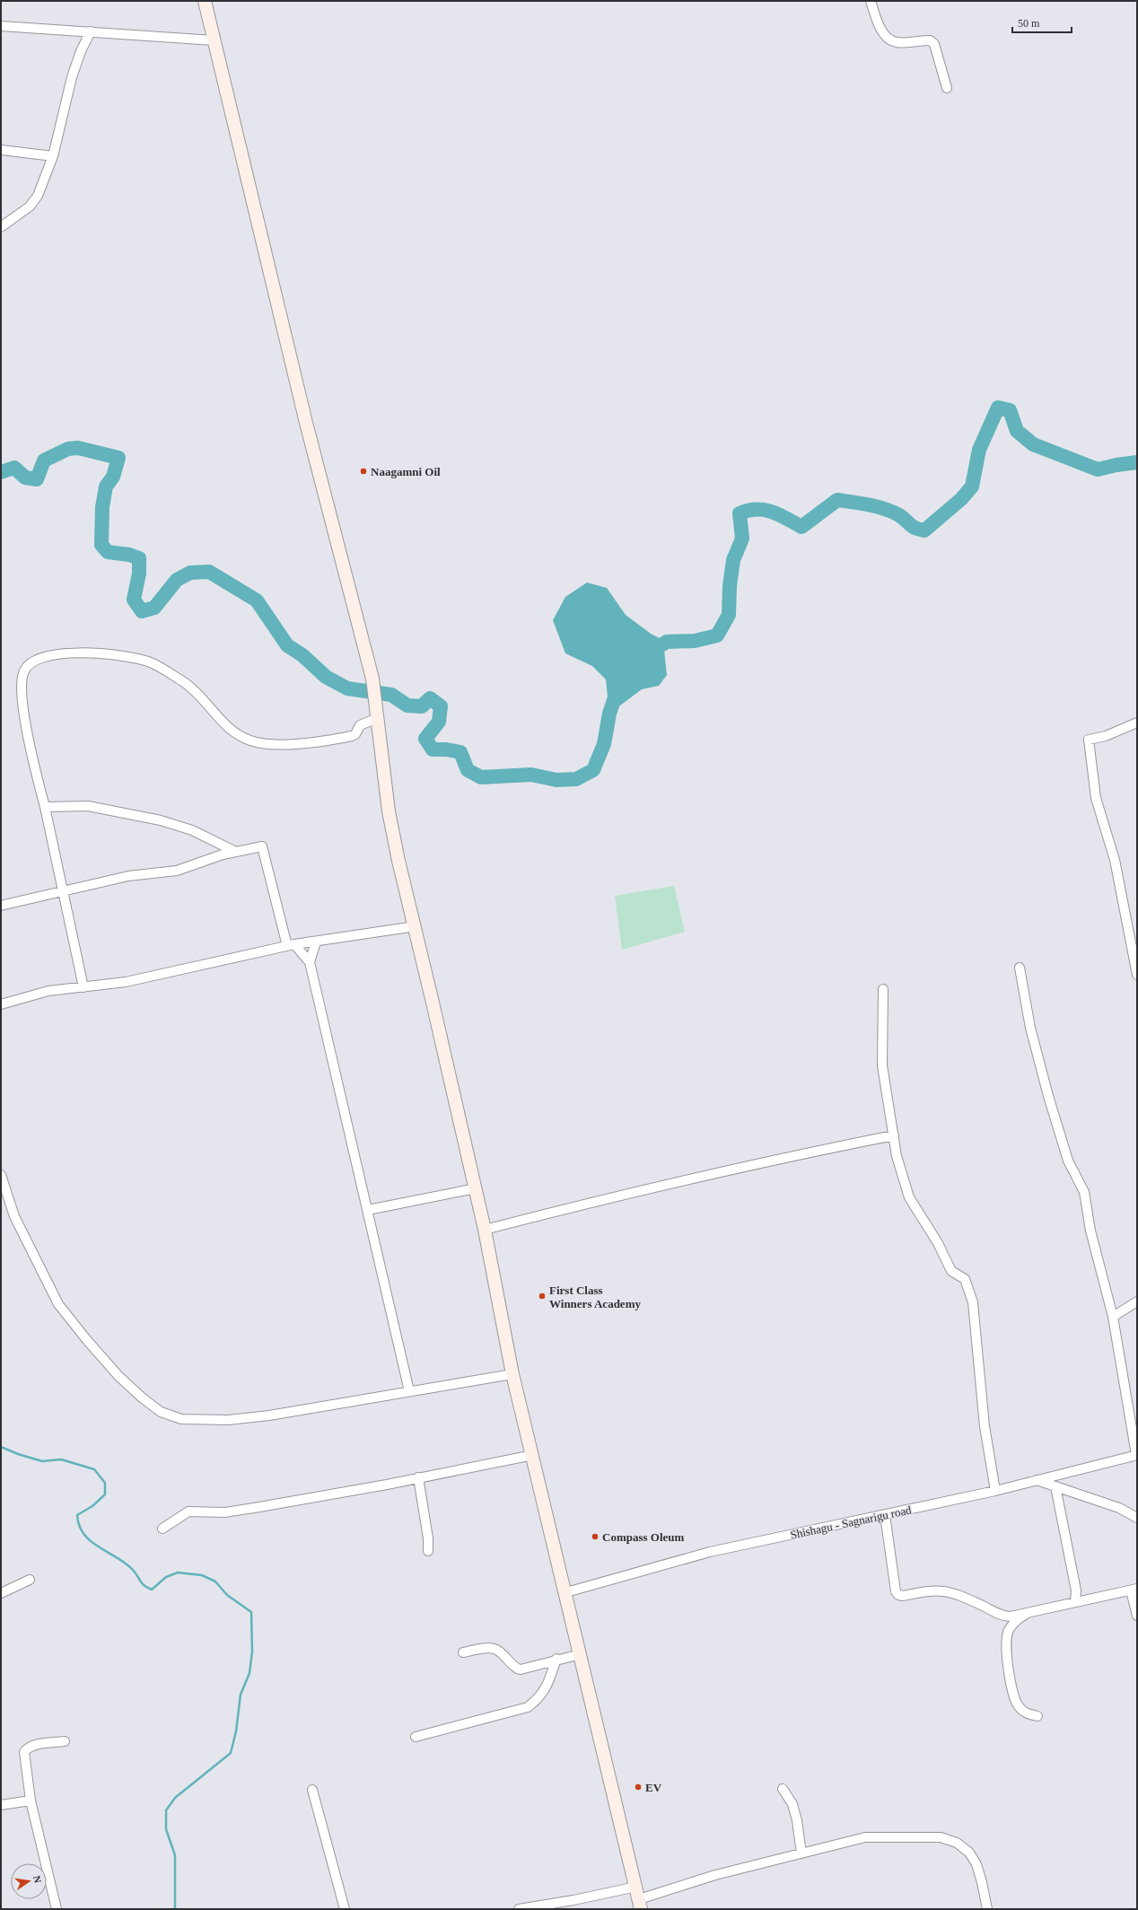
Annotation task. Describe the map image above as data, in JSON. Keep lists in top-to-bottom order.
{
  "streets": {
    "street": ["Shishagu - Sagnarigu road"]
  },
  "places": [
    "Naagamni Oil",
    "First Class Winners Academy",
    "Compass Oleum",
    "EV"
  ],
  "scale_bar": "50 m",
  "north": "right"
}
